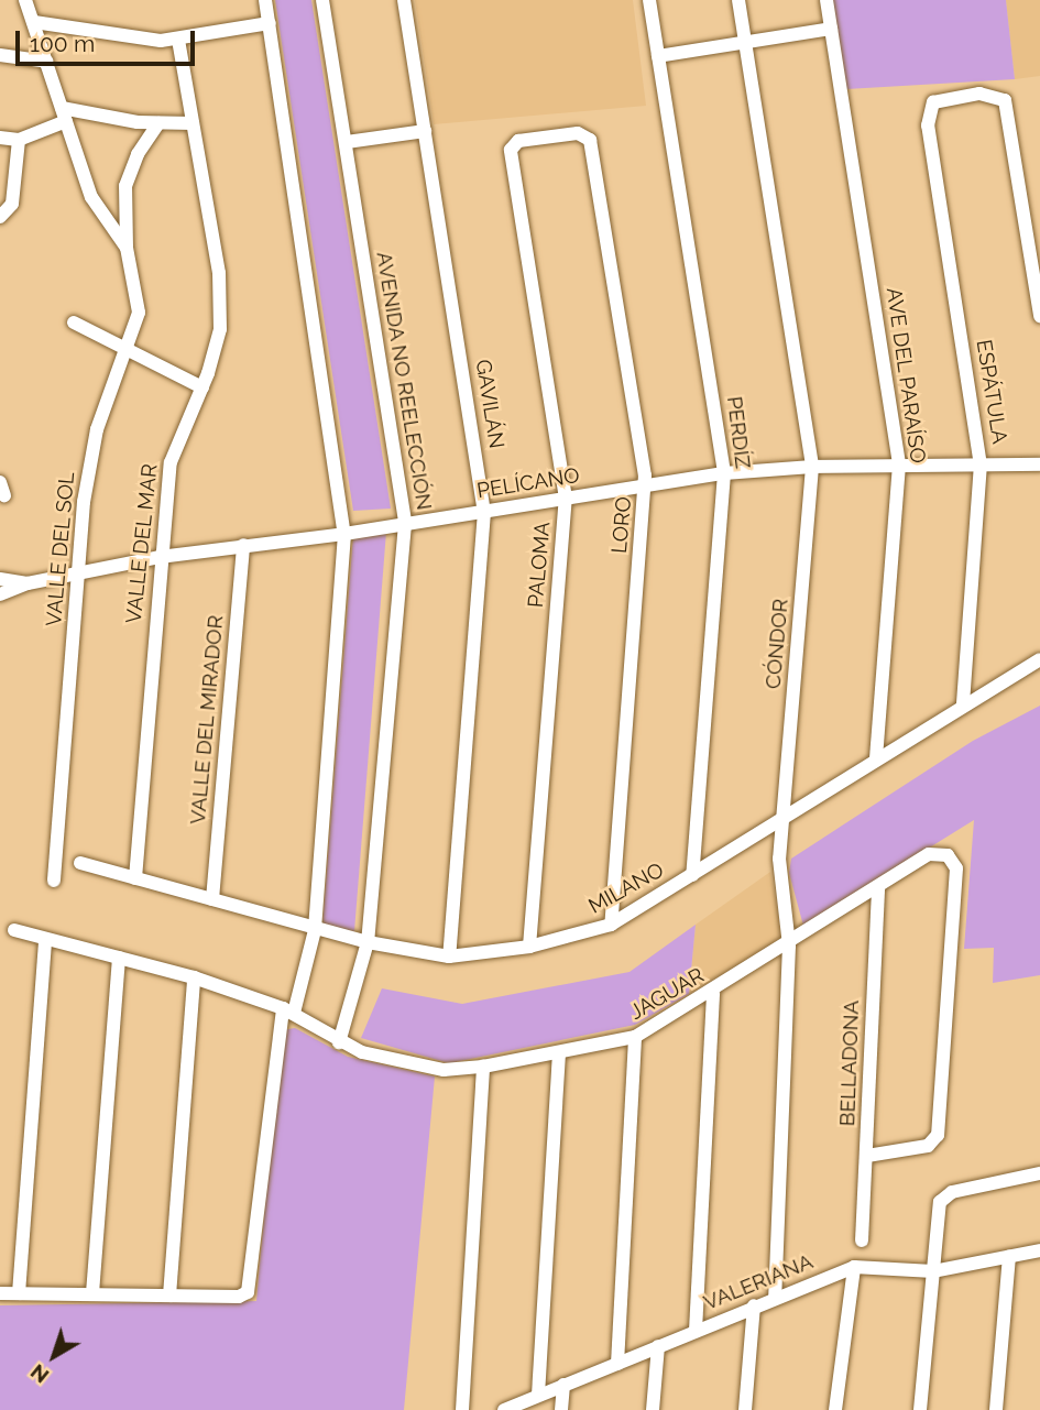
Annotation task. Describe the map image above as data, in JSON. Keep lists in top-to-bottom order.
{
  "streets": {
    "street": [
      "AVE DEL PARAÍSO",
      "AVENIDA NO REELECCIÓN",
      "ESPÁTULA",
      "GAVILÁN",
      "PERDÍZ",
      "PELÍCANO",
      "LORO",
      "VALLE DEL MAR",
      "VALLE DEL SOL",
      "PALOMA",
      "CÓNDOR",
      "VALLE DEL MIRADOR",
      "MILANO",
      "JAGUAR",
      "BELLADONA",
      "VALERIANA"
    ]
  },
  "crossings": [
    ["AVE DEL PARAÍSO", "PELÍCANO"],
    ["AVE DEL PARAÍSO", "MILANO"],
    ["AVENIDA NO REELECCIÓN", "PELÍCANO"],
    ["AVENIDA NO REELECCIÓN", "MILANO"],
    ["AVENIDA NO REELECCIÓN", "JAGUAR"],
    ["ESPÁTULA", "PELÍCANO"],
    ["ESPÁTULA", "MILANO"],
    ["GAVILÁN", "PELÍCANO"],
    ["GAVILÁN", "MILANO"],
    ["PERDÍZ", "PELÍCANO"],
    ["PERDÍZ", "MILANO"],
    ["PELÍCANO", "LORO"],
    ["PELÍCANO", "VALLE DEL MAR"],
    ["PELÍCANO", "VALLE DEL SOL"],
    ["PELÍCANO", "PALOMA"],
    ["PELÍCANO", "CÓNDOR"],
    ["PELÍCANO", "VALLE DEL MIRADOR"],
    ["LORO", "PALOMA"],
    ["LORO", "MILANO"],
    ["VALLE DEL MAR", "MILANO"],
    ["PALOMA", "MILANO"],
    ["CÓNDOR", "MILANO"],
    ["CÓNDOR", "JAGUAR"],
    ["CÓNDOR", "VALERIANA"],
    ["VALLE DEL MIRADOR", "MILANO"],
    ["JAGUAR", "BELLADONA"]
  ],
  "scale_bar": "100 m",
  "north": "bottom left"
}
